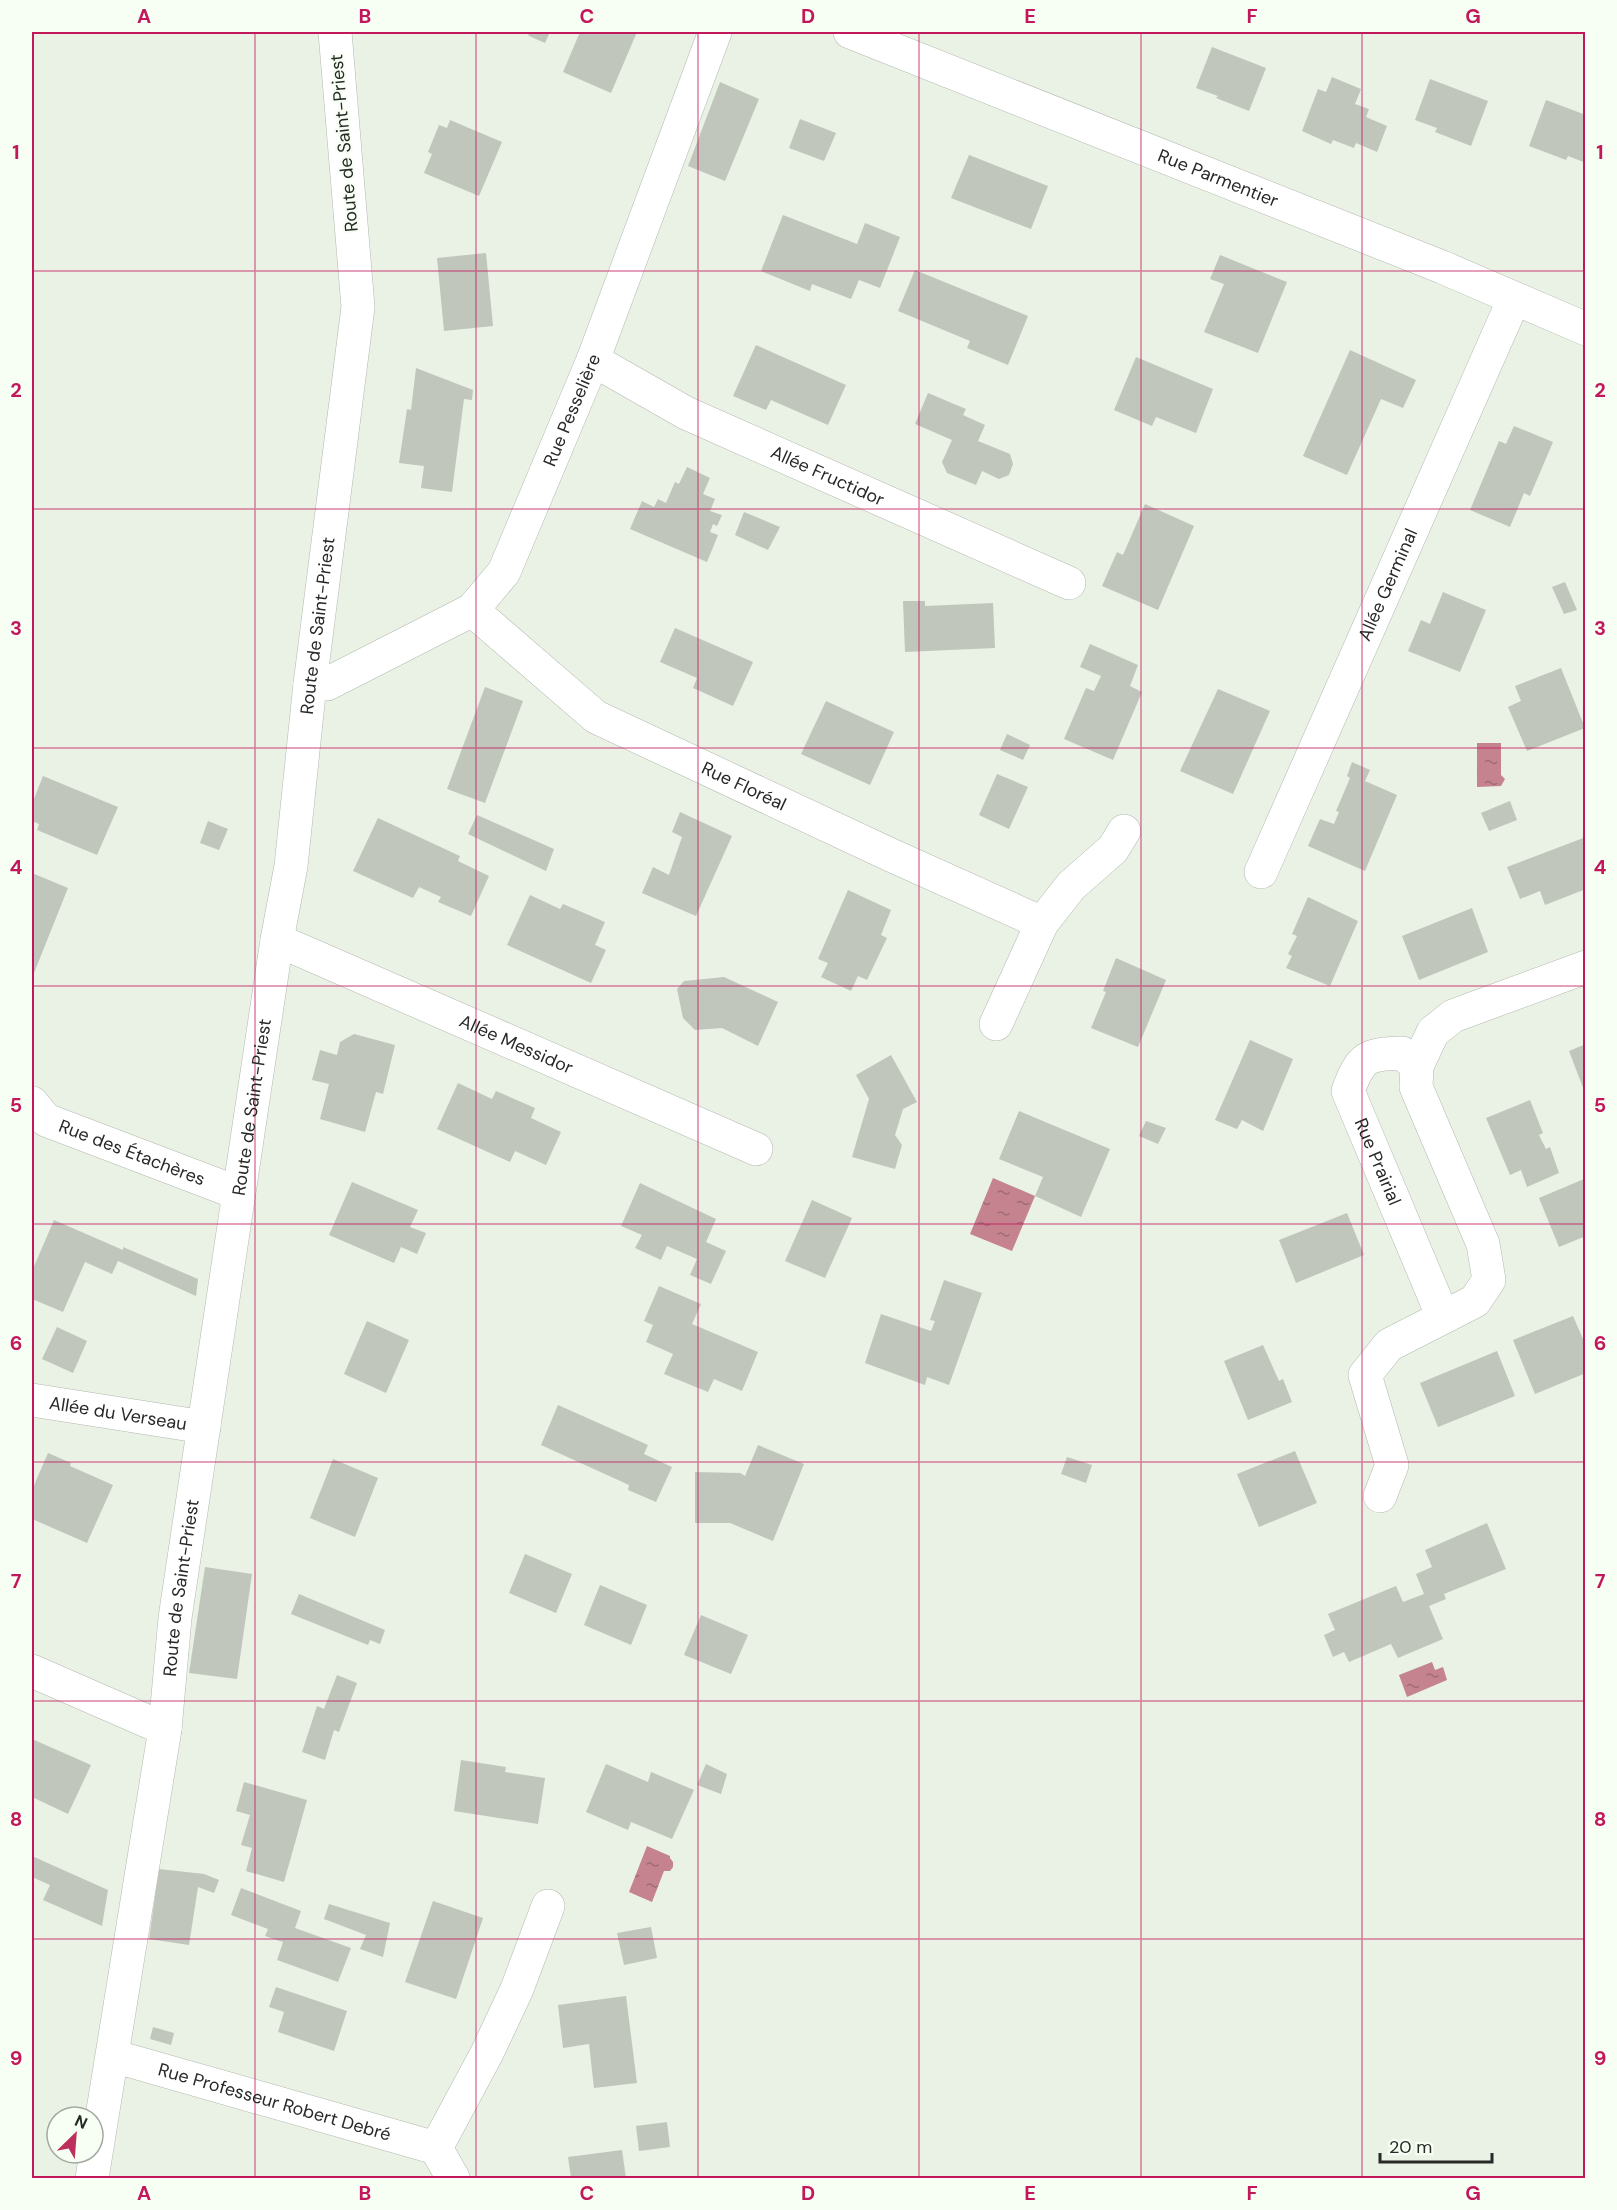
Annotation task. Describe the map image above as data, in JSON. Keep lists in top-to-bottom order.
{
  "streets": {
    "street": [
      "Route de Saint-Priest",
      "Rue Parmentier",
      "Rue Pesselière",
      "Allée Fructidor",
      "Allée Germinal",
      "Rue Floréal",
      "Allée Messidor",
      "Rue des Étachères",
      "Rue Prairial",
      "Allée du Verseau",
      "Rue Professeur Robert Debré"
    ]
  },
  "crossings": [
    ["Route de Saint-Priest", "Rue Pesselière"],
    ["Route de Saint-Priest", "Allée Messidor"],
    ["Route de Saint-Priest", "Rue des Étachères"],
    ["Route de Saint-Priest", "Allée du Verseau"],
    ["Route de Saint-Priest", "Rue Professeur Robert Debré"],
    ["Rue Parmentier", "Allée Germinal"],
    ["Rue Pesselière", "Allée Fructidor"],
    ["Rue Pesselière", "Rue Floréal"]
  ],
  "scale_bar": "20 m",
  "north": "top right",
  "grid": {
    "columns": [
      "A",
      "B",
      "C",
      "D",
      "E",
      "F",
      "G"
    ],
    "rows": [
      "1",
      "2",
      "3",
      "4",
      "5",
      "6",
      "7",
      "8",
      "9"
    ]
  }
}
